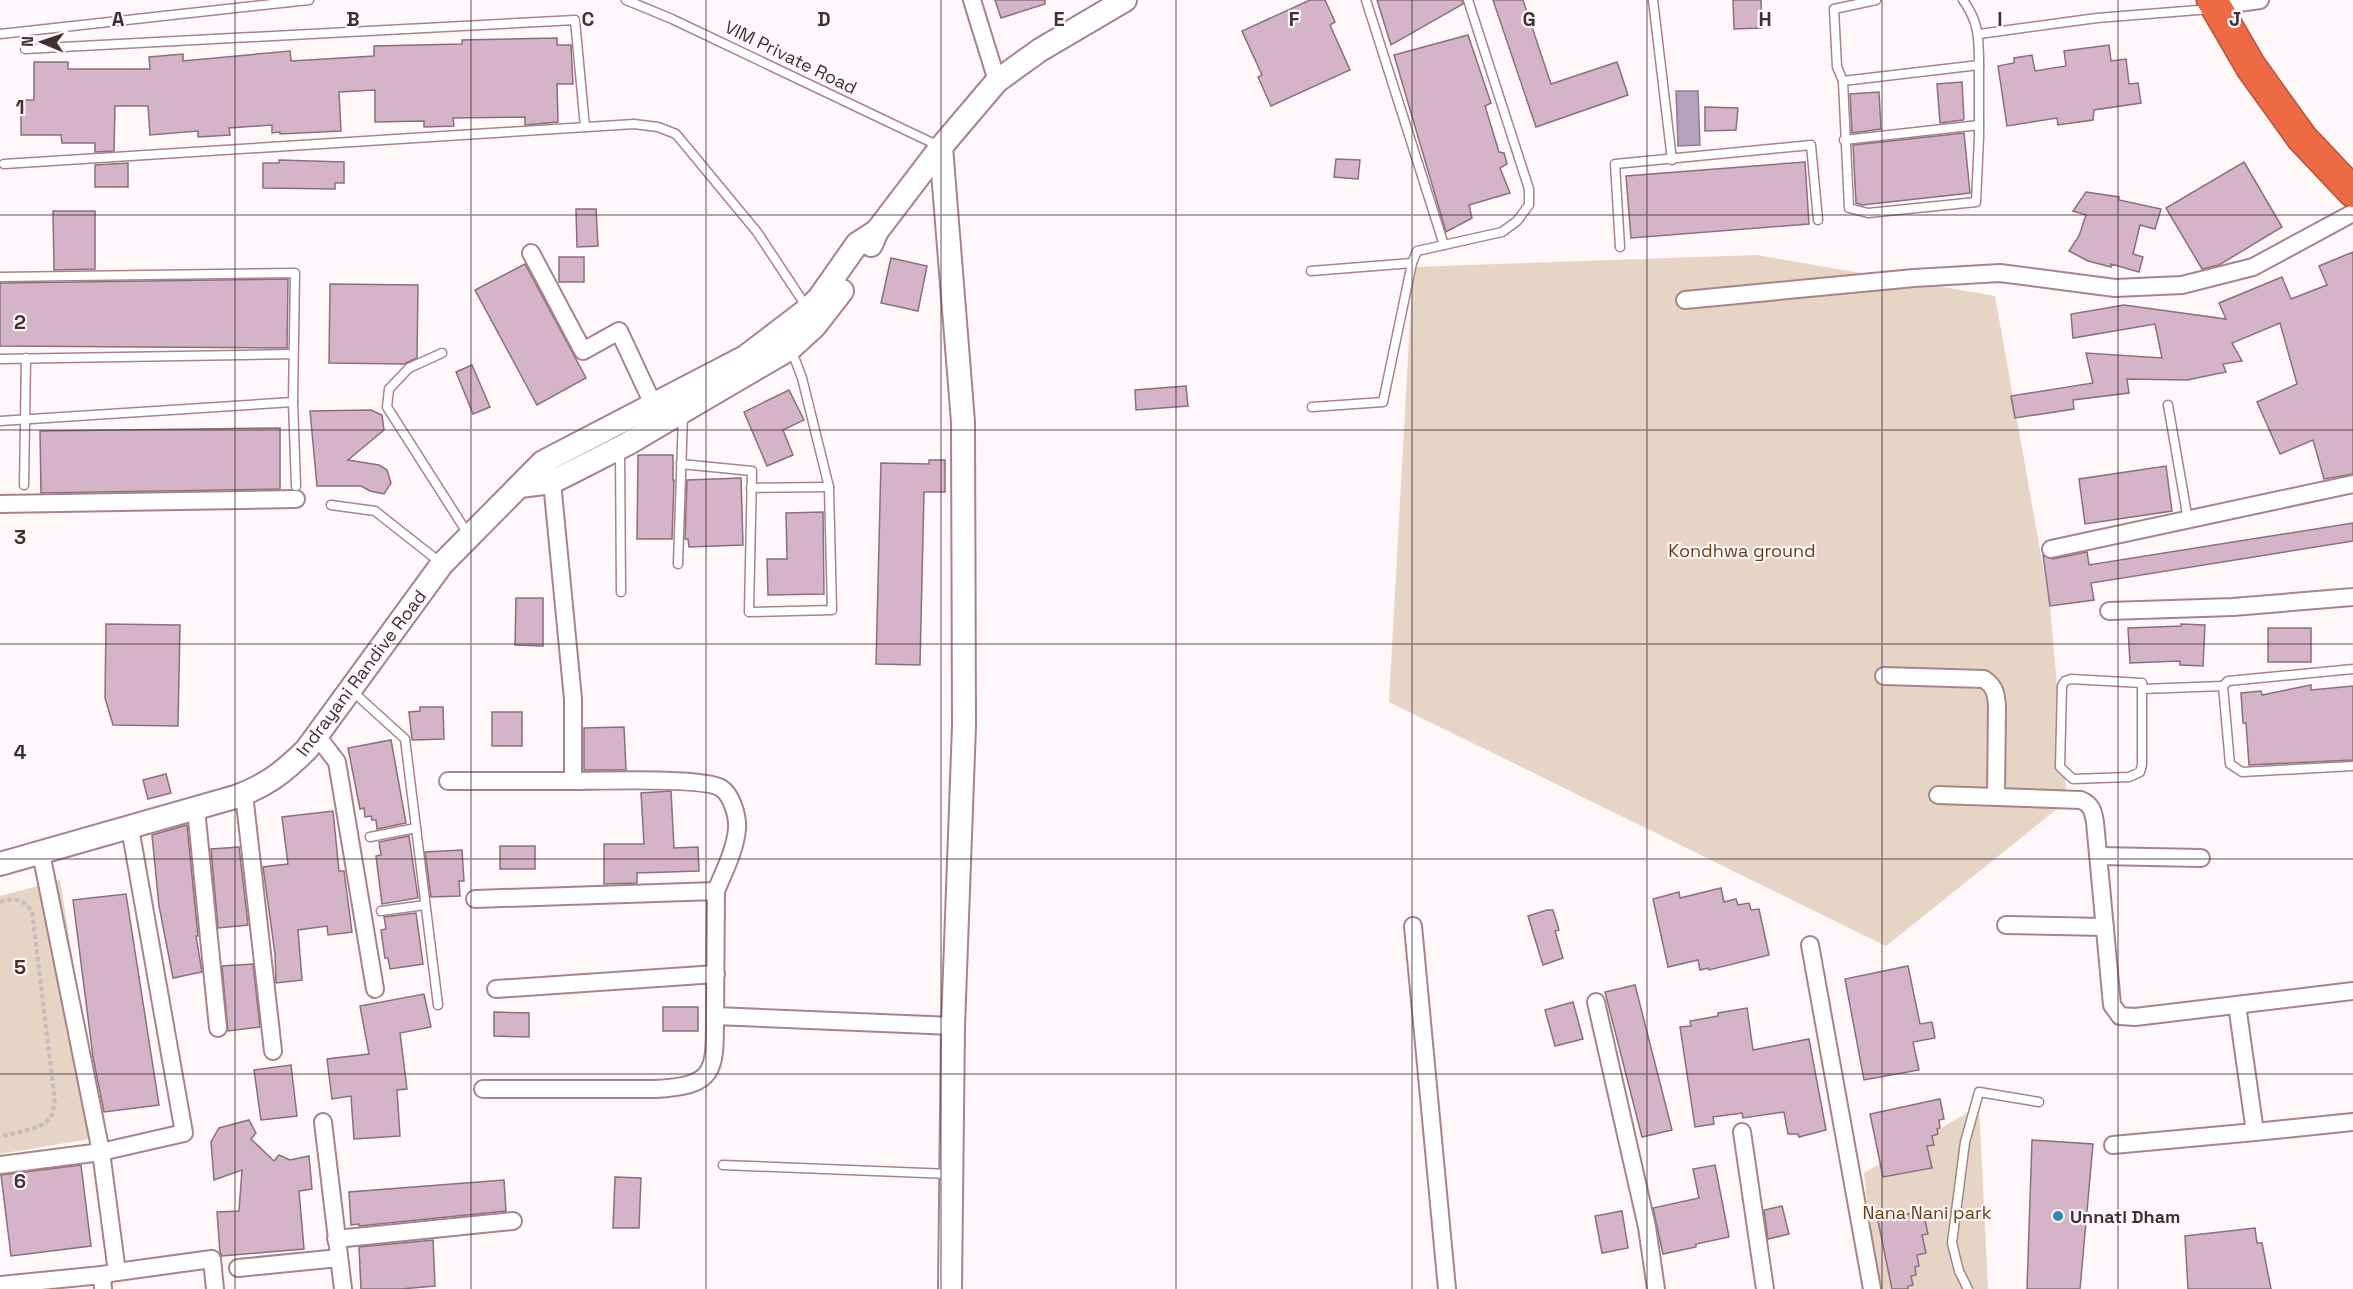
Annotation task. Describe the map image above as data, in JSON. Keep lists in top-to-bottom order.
{
  "streets": {
    "street": ["Indrayani Randive Road"],
    "lane": ["VIM Private Road"]
  },
  "crossings": [
    ["VIM Private Road", "Indrayani Randive Road"]
  ],
  "parks": ["Kondhwa ground", "Nana Nani park"],
  "places": ["Unnati Dham"],
  "north": "left",
  "grid": {
    "columns": [
      "A",
      "B",
      "C",
      "D",
      "E",
      "F",
      "G",
      "H",
      "I",
      "J"
    ],
    "rows": [
      "1",
      "2",
      "3",
      "4",
      "5",
      "6"
    ]
  }
}
